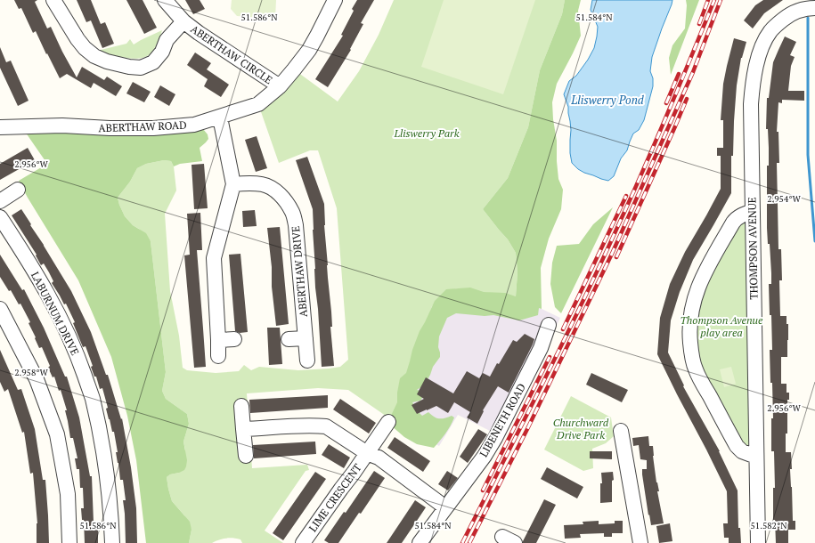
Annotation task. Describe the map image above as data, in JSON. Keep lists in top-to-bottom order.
{
  "streets": {
    "street": [
      "ABERTHAW CIRCLE",
      "ABERTHAW ROAD",
      "THOMPSON AVENUE",
      "ABERTHAW DRIVE",
      "LABURNUM DRIVE",
      "LIBENETH ROAD",
      "LIME CRESCENT"
    ]
  },
  "crossings": [
    ["ABERTHAW CIRCLE", "ABERTHAW ROAD"],
    ["LIBENETH ROAD", "LIME CRESCENT"]
  ],
  "water": ["Lliswerry Pond"],
  "parks": ["Lliswerry Park", "Thompson Avenue play area", "Churchward Drive Park"],
  "coordinates": [
    "51.586°N",
    "51.584°N",
    "2.956°W",
    "2.954°W",
    "2.958°W",
    "51.582°N"
  ]
}
